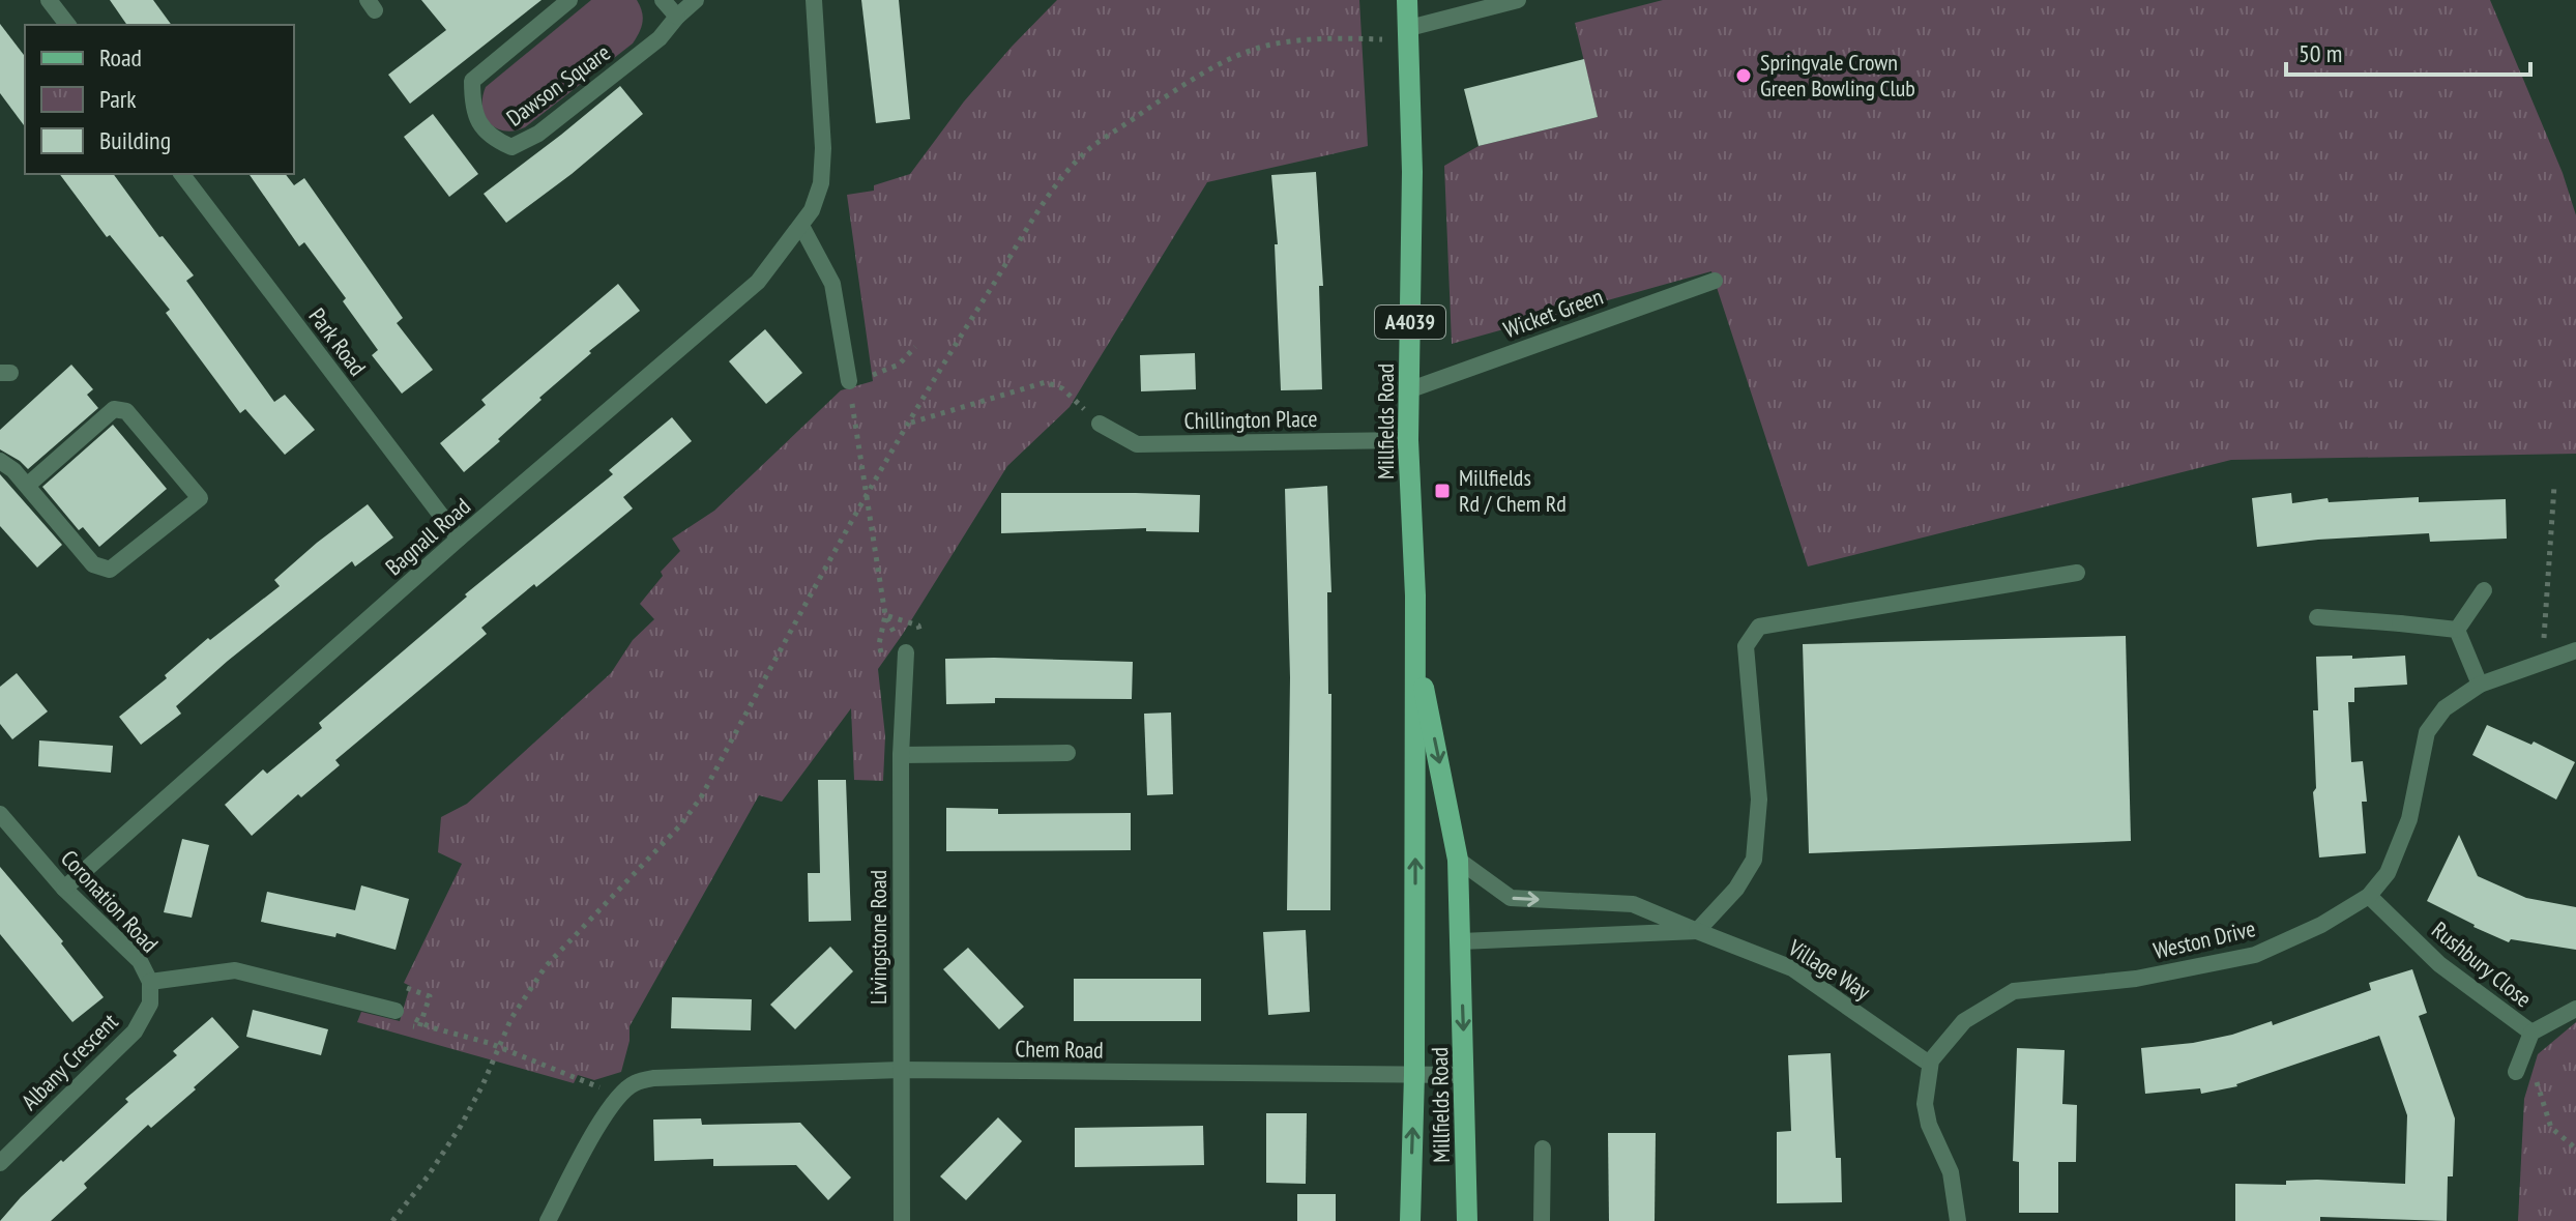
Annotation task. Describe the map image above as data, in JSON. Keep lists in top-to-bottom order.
{
  "streets": {
    "main road": ["A4039", "Millfields Road"],
    "street": [
      "Dawson Square",
      "Wicket Green",
      "Park Road",
      "Chillington Place",
      "Bagnall Road",
      "Coronation Road",
      "Livingstone Road",
      "Weston Drive",
      "Rushbury Close",
      "Village Way",
      "Chem Road",
      "Albany Crescent"
    ]
  },
  "crossings": [
    ["Wicket Green", "Millfields Road"],
    ["Park Road", "Bagnall Road"],
    ["Chillington Place", "Millfields Road"],
    ["Millfields Road", "Village Way"],
    ["Millfields Road", "Chem Road"],
    ["Bagnall Road", "Coronation Road"],
    ["Coronation Road", "Albany Crescent"],
    ["Livingstone Road", "Chem Road"],
    ["Weston Drive", "Rushbury Close"],
    ["Weston Drive", "Village Way"]
  ],
  "places": {
    "other": ["Springvale Crown Green Bowling Club"],
    "transit": ["Millfields Rd / Chem Rd"]
  },
  "legend": ["Road", "Park", "Building"],
  "scale_bar": "50 m"
}
